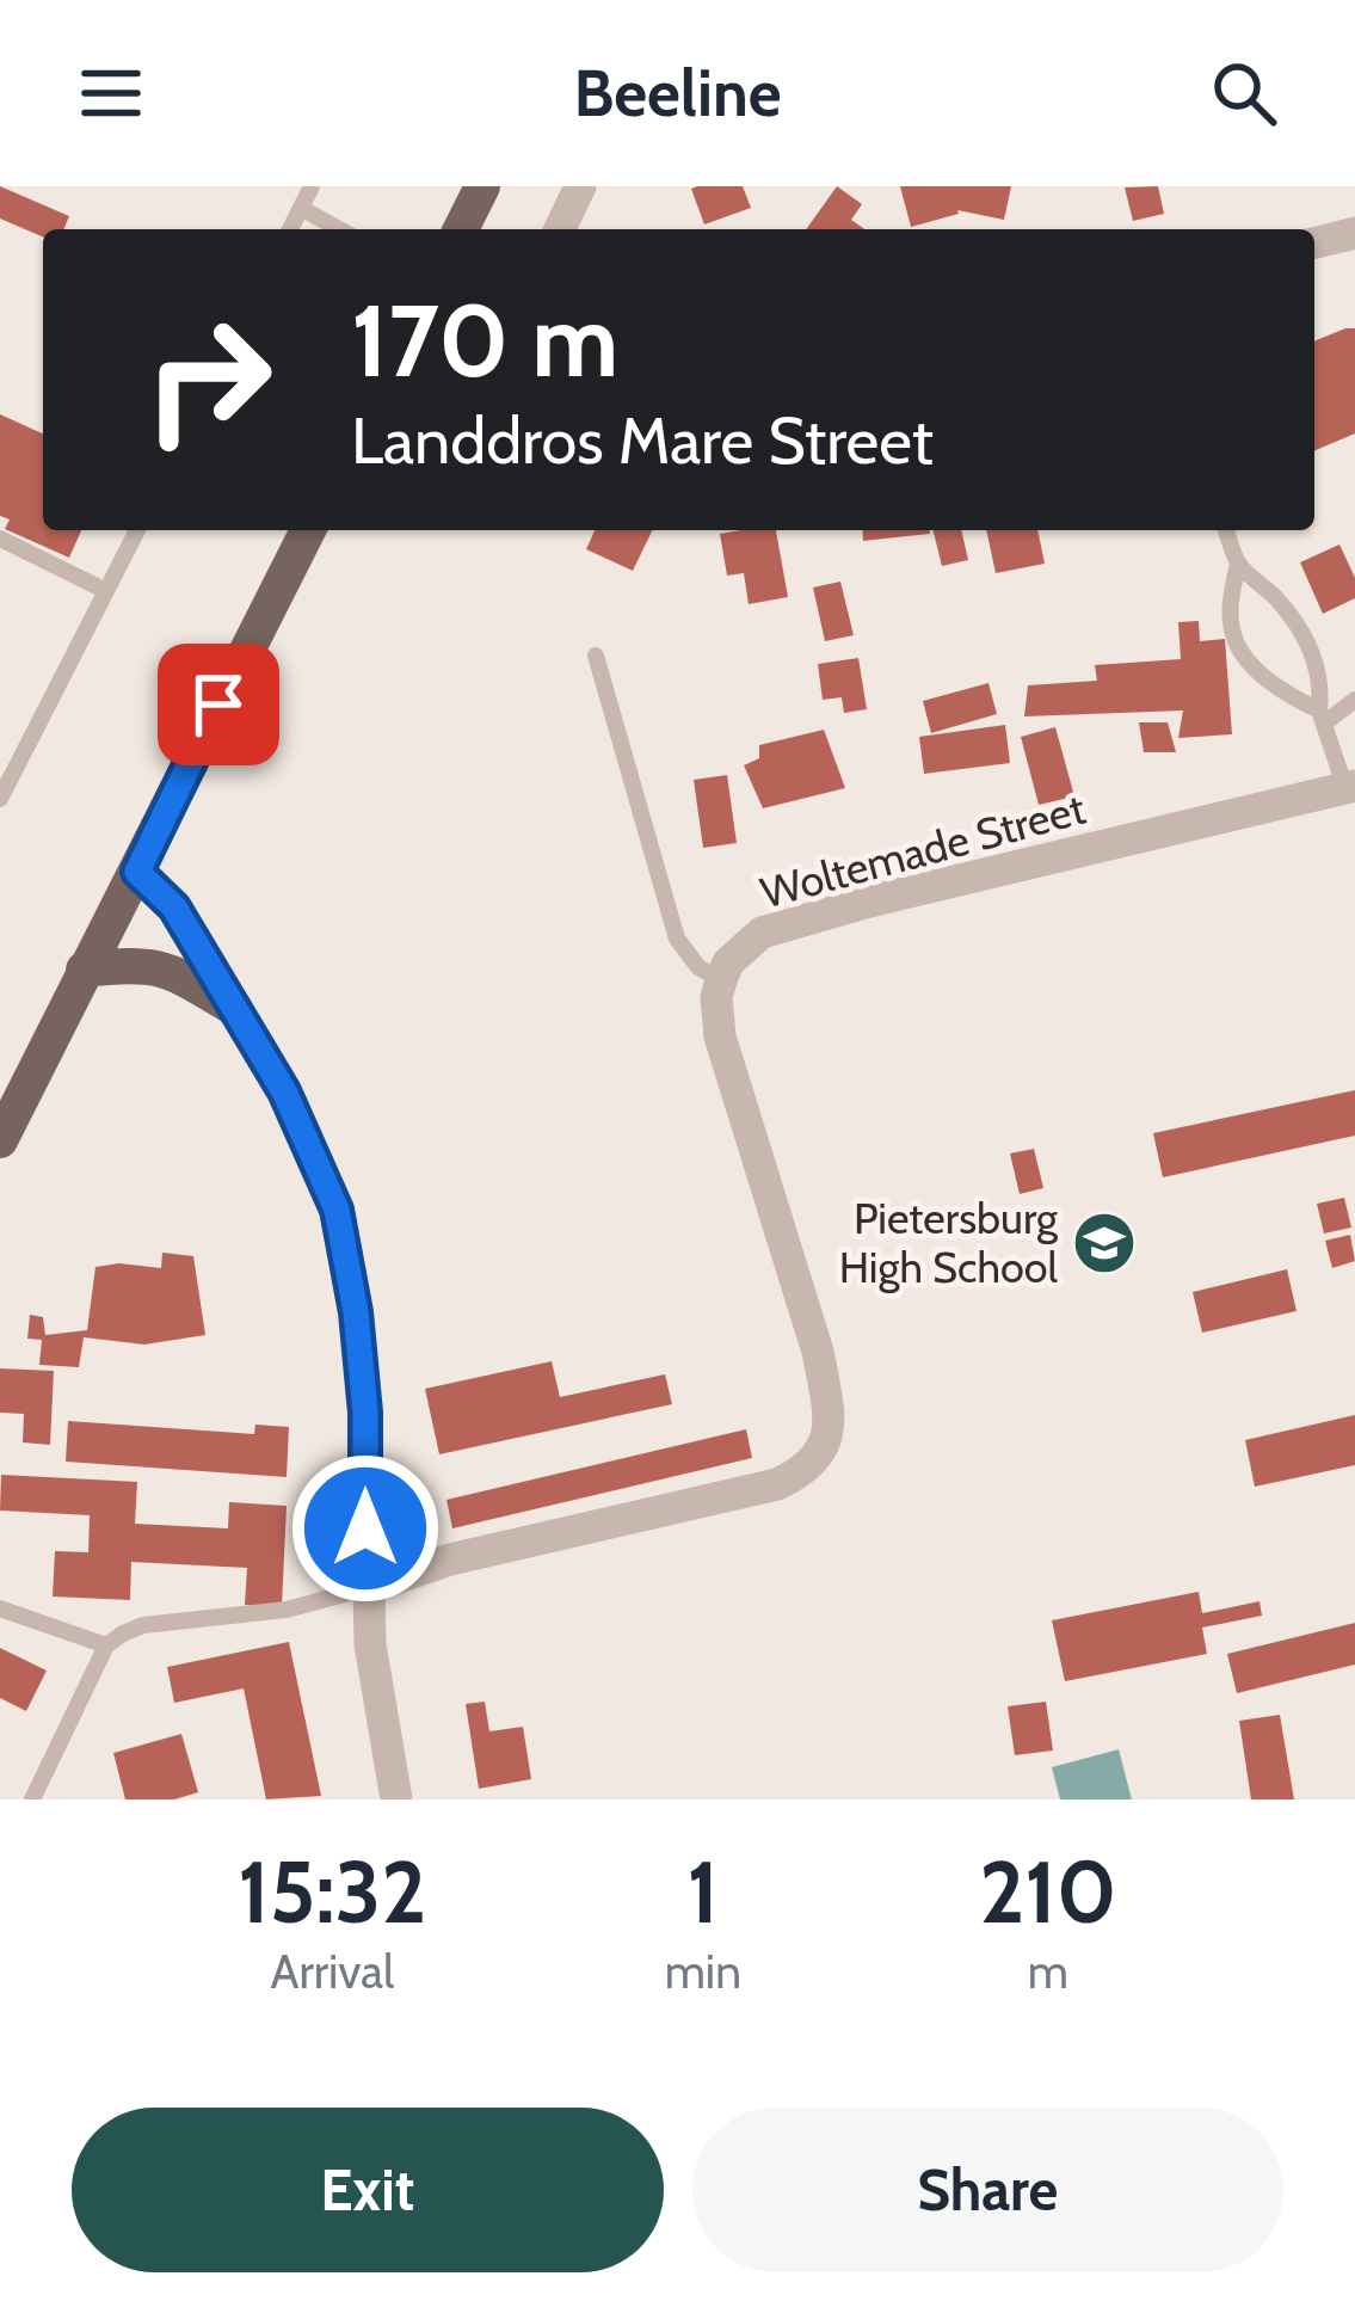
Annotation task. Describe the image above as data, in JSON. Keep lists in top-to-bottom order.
{
  "streets": {
    "street": ["Woltemade Street"]
  },
  "places": {
    "school or university": ["Pietersburg High School"]
  },
  "page": {
    "header": "Beeline",
    "turn": ["170 m", "Landdros Mare Street"],
    "eta": [
      "15:32",
      "Arrival",
      "1",
      "min",
      "210",
      "m"
    ],
    "buttons": ["Exit", "Share"]
  }
}
